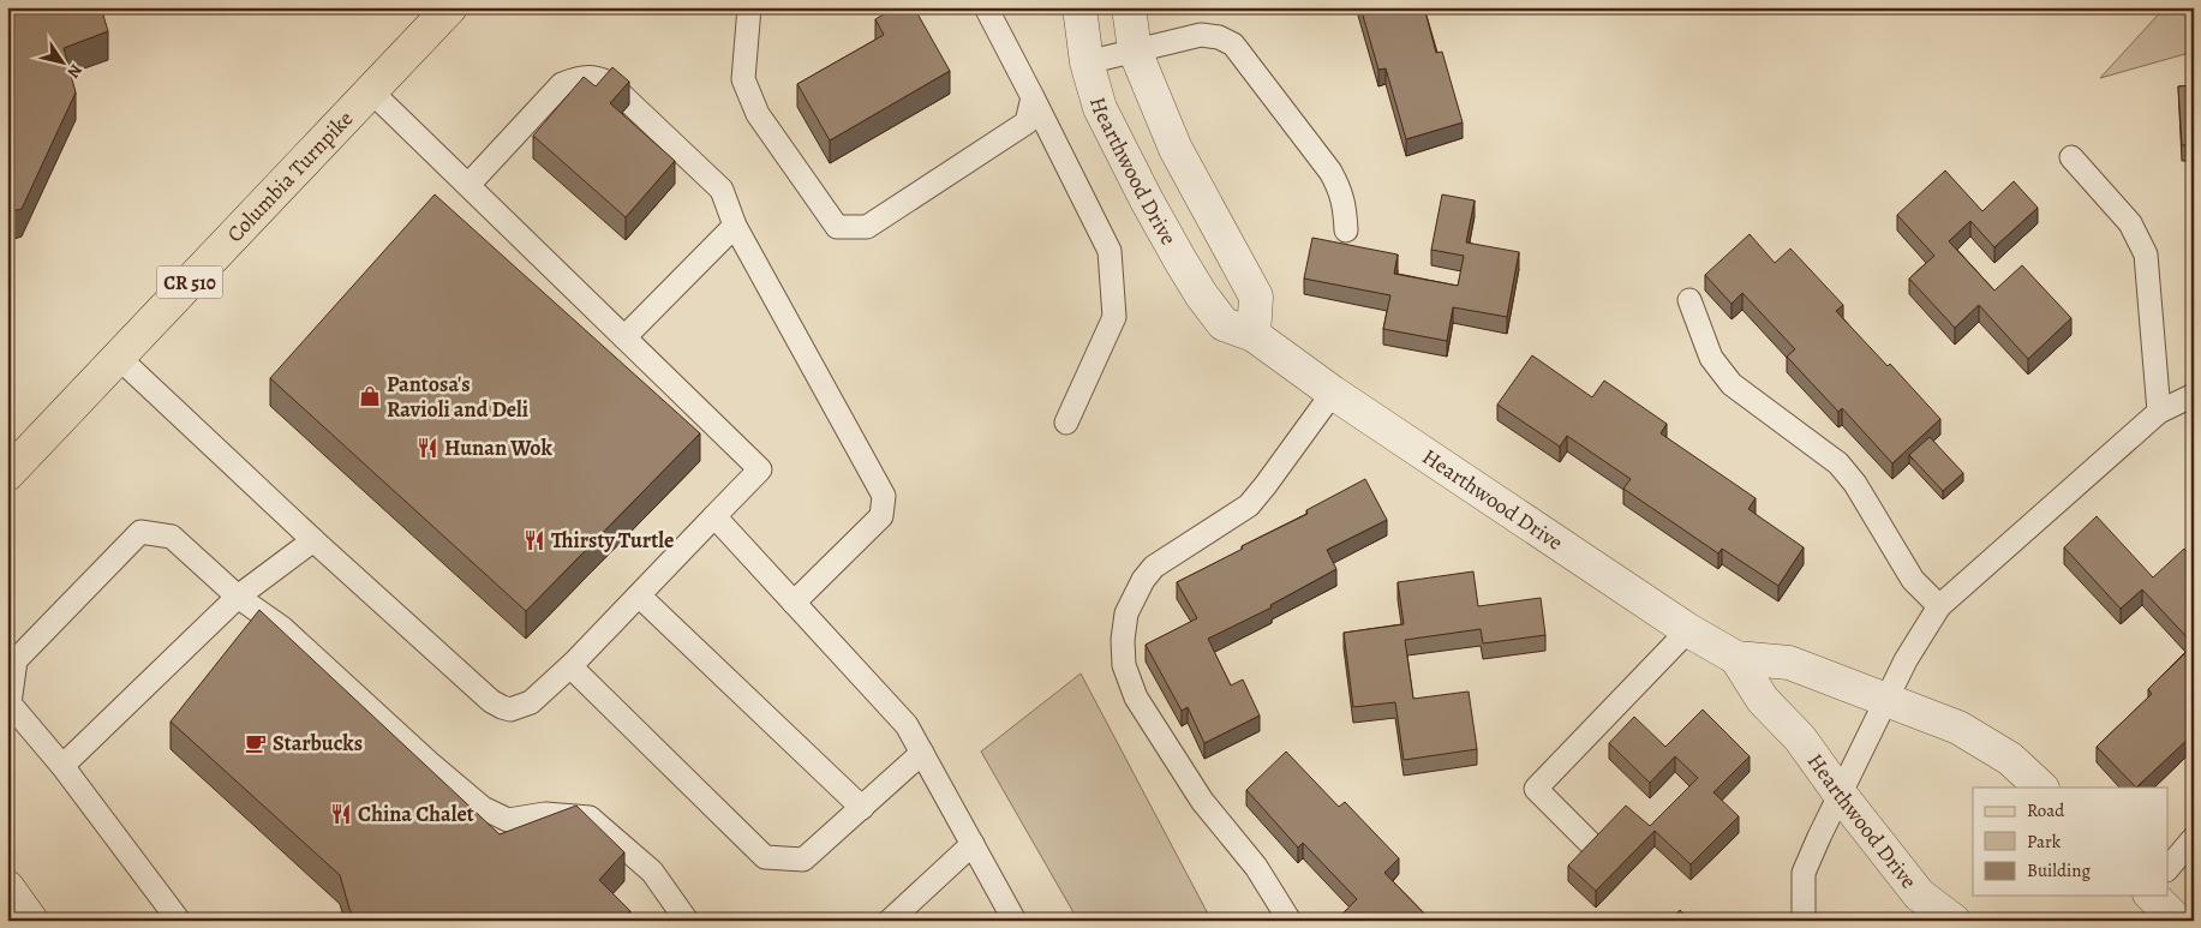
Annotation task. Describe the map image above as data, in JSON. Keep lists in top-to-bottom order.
{
  "streets": {
    "main road": ["Columbia Turnpike", "CR 510"],
    "street": ["Hearthwood Drive"]
  },
  "places": {
    "shop": ["Pantosa's Ravioli and Deli"],
    "restaurant": ["Hunan Wok", "Thirsty Turtle", "China Chalet"],
    "cafe": ["Starbucks"]
  },
  "legend": ["Road", "Park", "Building"],
  "north": "bottom right"
}
